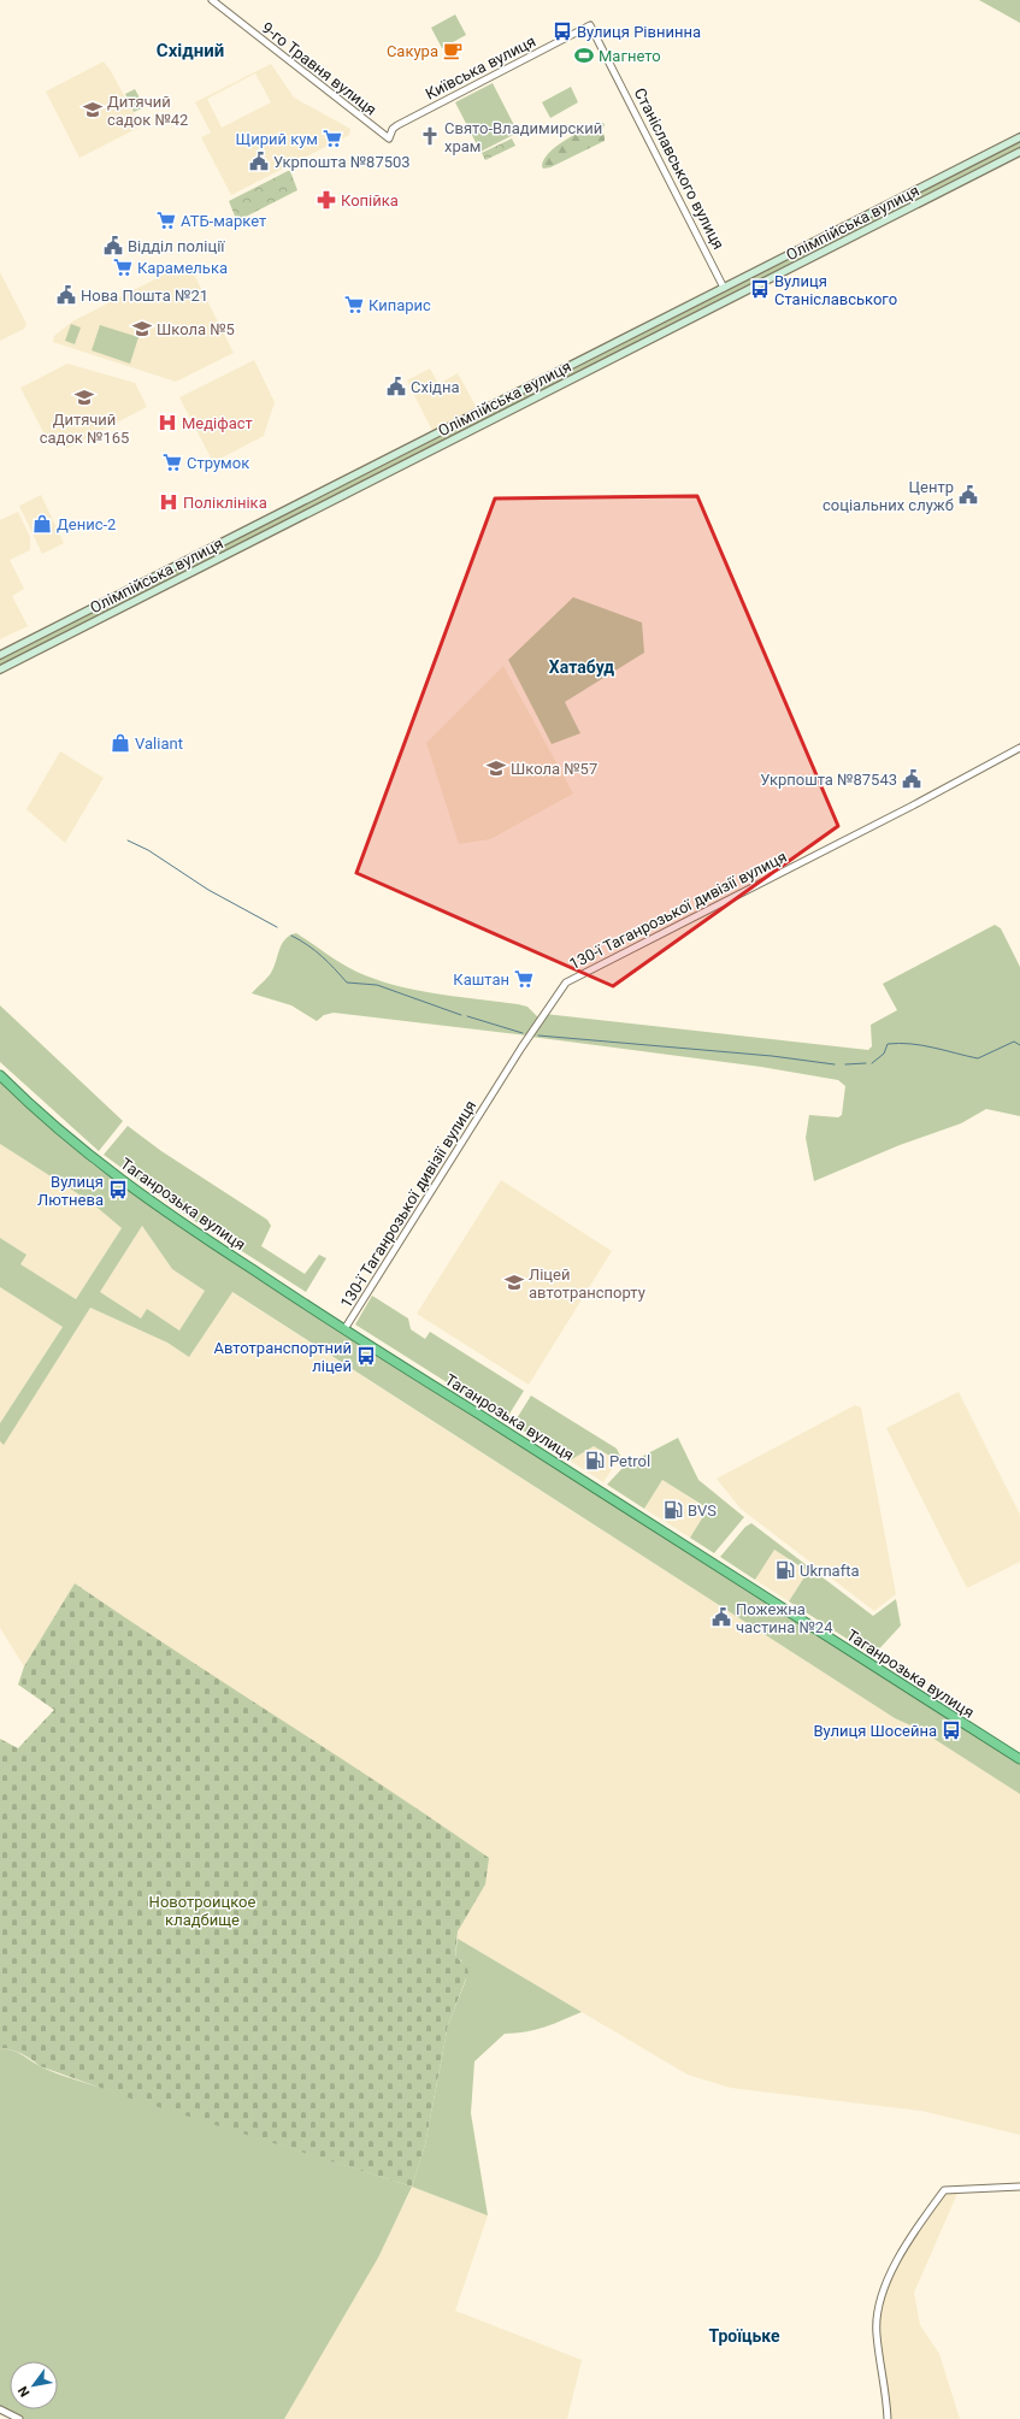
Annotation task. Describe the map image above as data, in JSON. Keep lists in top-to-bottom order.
{
  "streets": {
    "highway": ["Таганрозька вулиця"],
    "main road": ["Станіславського вулиця", "Олімпійська вулиця"],
    "street": ["Київська вулиця", "9-го Травня вулиця", "130-ї Таганрозької дивізії вулиця"]
  },
  "crossings": [
    ["Київська вулиця", "9-го Травня вулиця"],
    ["Київська вулиця", "Станіславського вулиця"],
    ["Станіславського вулиця", "Олімпійська вулиця"],
    ["130-ї Таганрозької дивізії вулиця", "Таганрозька вулиця"]
  ],
  "districts": ["Східний", "Хатабуд", "Троїцьке"],
  "parks": ["Новотроицкое кладбище"],
  "places": {
    "bus stop": [
      "Вулиця Рівнинна",
      "Вулиця Станіславського",
      "Вулиця Лютнева",
      "Автотранспортний ліцей",
      "Вулиця Шосейна"
    ],
    "cafe": ["Сакура"],
    "sports": ["Магнето"],
    "school or university": [
      "Дитячий садок №42",
      "Школа №5",
      "Дитячий садок №165",
      "Школа №57",
      "Ліцей автотранспорту"
    ],
    "church": ["Свято-Владимирский храм"],
    "supermarket": [
      "Щирий кум",
      "АТБ-маркет",
      "Карамелька",
      "Кипарис",
      "Струмок",
      "Каштан"
    ],
    "public building": [
      "Укрпошта №87503",
      "Відділ поліції",
      "Нова Пошта №21",
      "Східна",
      "Центр соціальних служб",
      "Укрпошта №87543",
      "Пожежна частина №24"
    ],
    "pharmacy": ["Копійка"],
    "hospital": ["Медіфаст", "Поліклініка"],
    "shop": ["Денис-2", "Valiant"],
    "fuel station": ["Petrol", "BVS", "Ukrnafta"]
  },
  "north": "bottom left"
}
